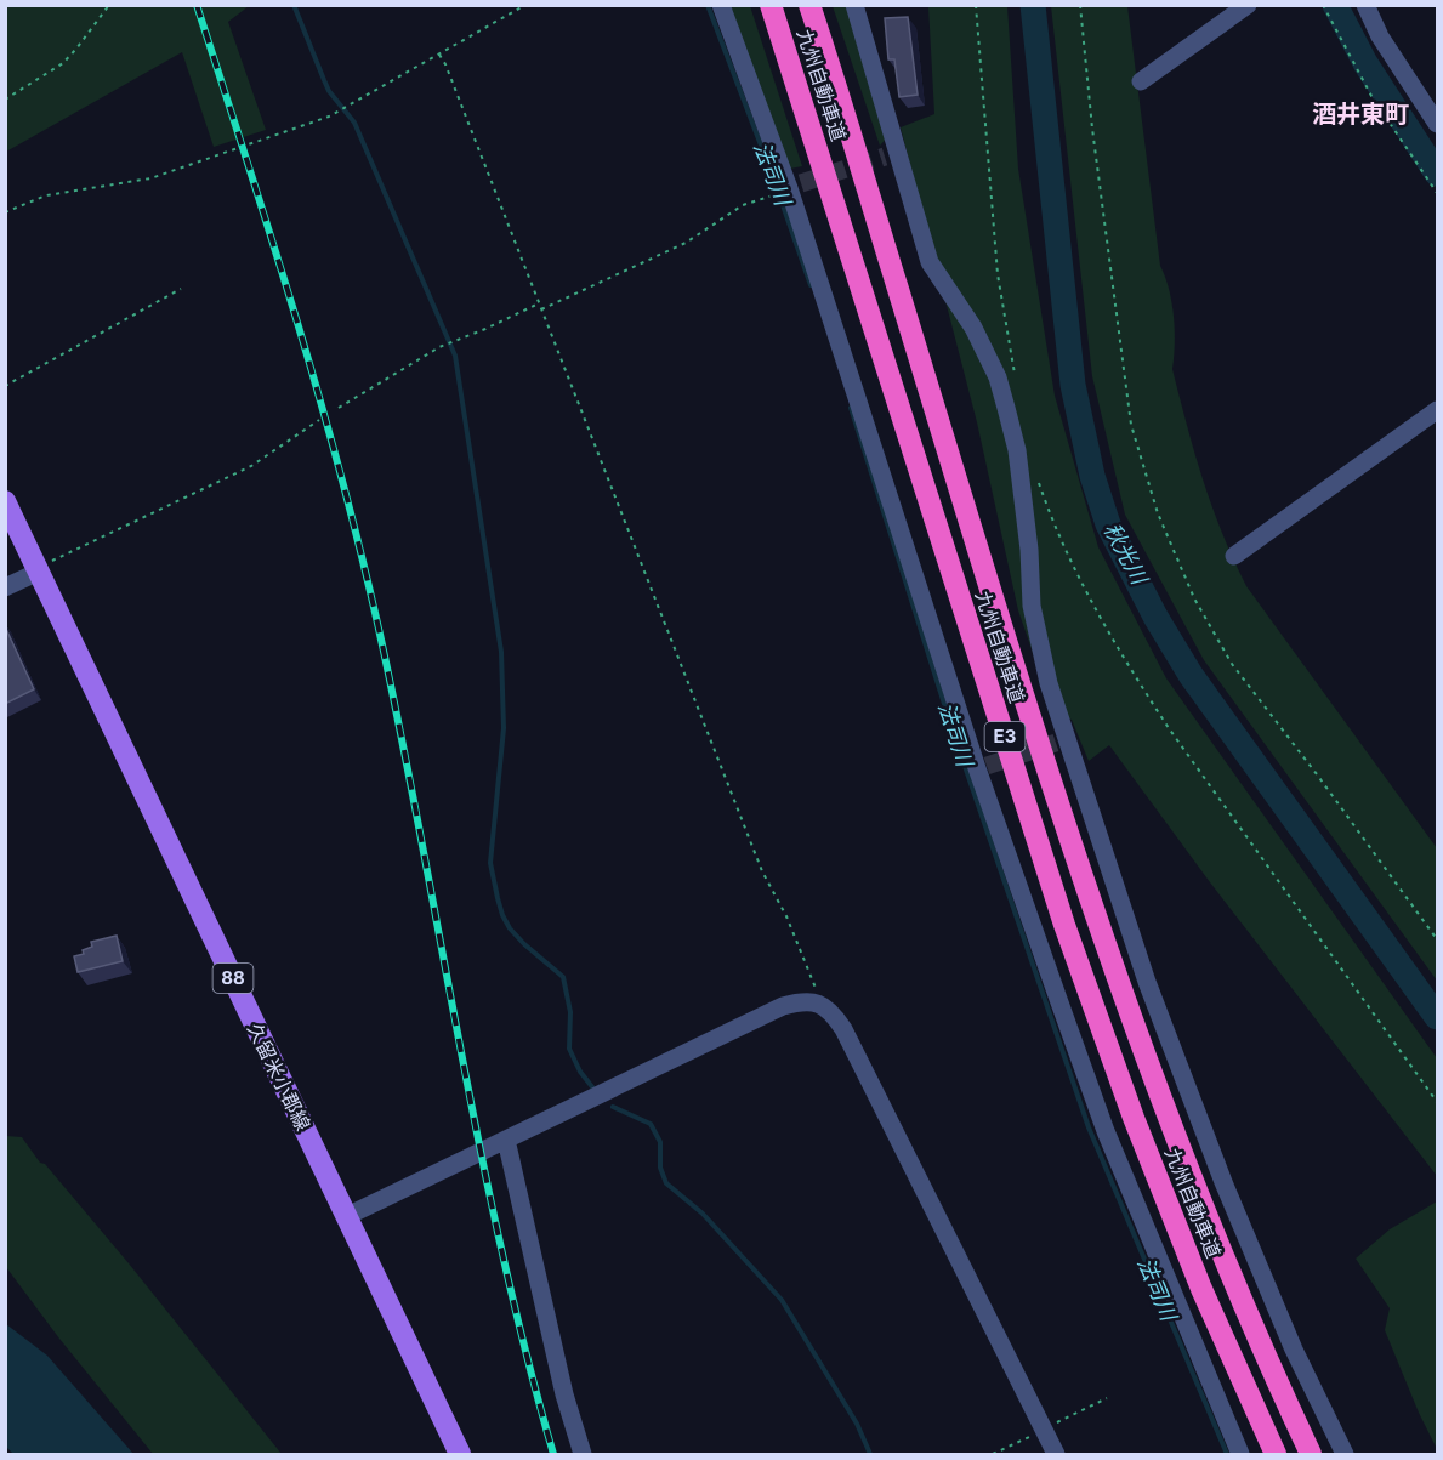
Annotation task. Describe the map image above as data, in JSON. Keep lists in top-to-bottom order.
{
  "streets": {
    "highway": ["九州自動車道", "E3"],
    "main road": ["88", "久留米小郡線"]
  },
  "districts": ["酒井東町"],
  "water": ["法司川", "秋光川"]
}
